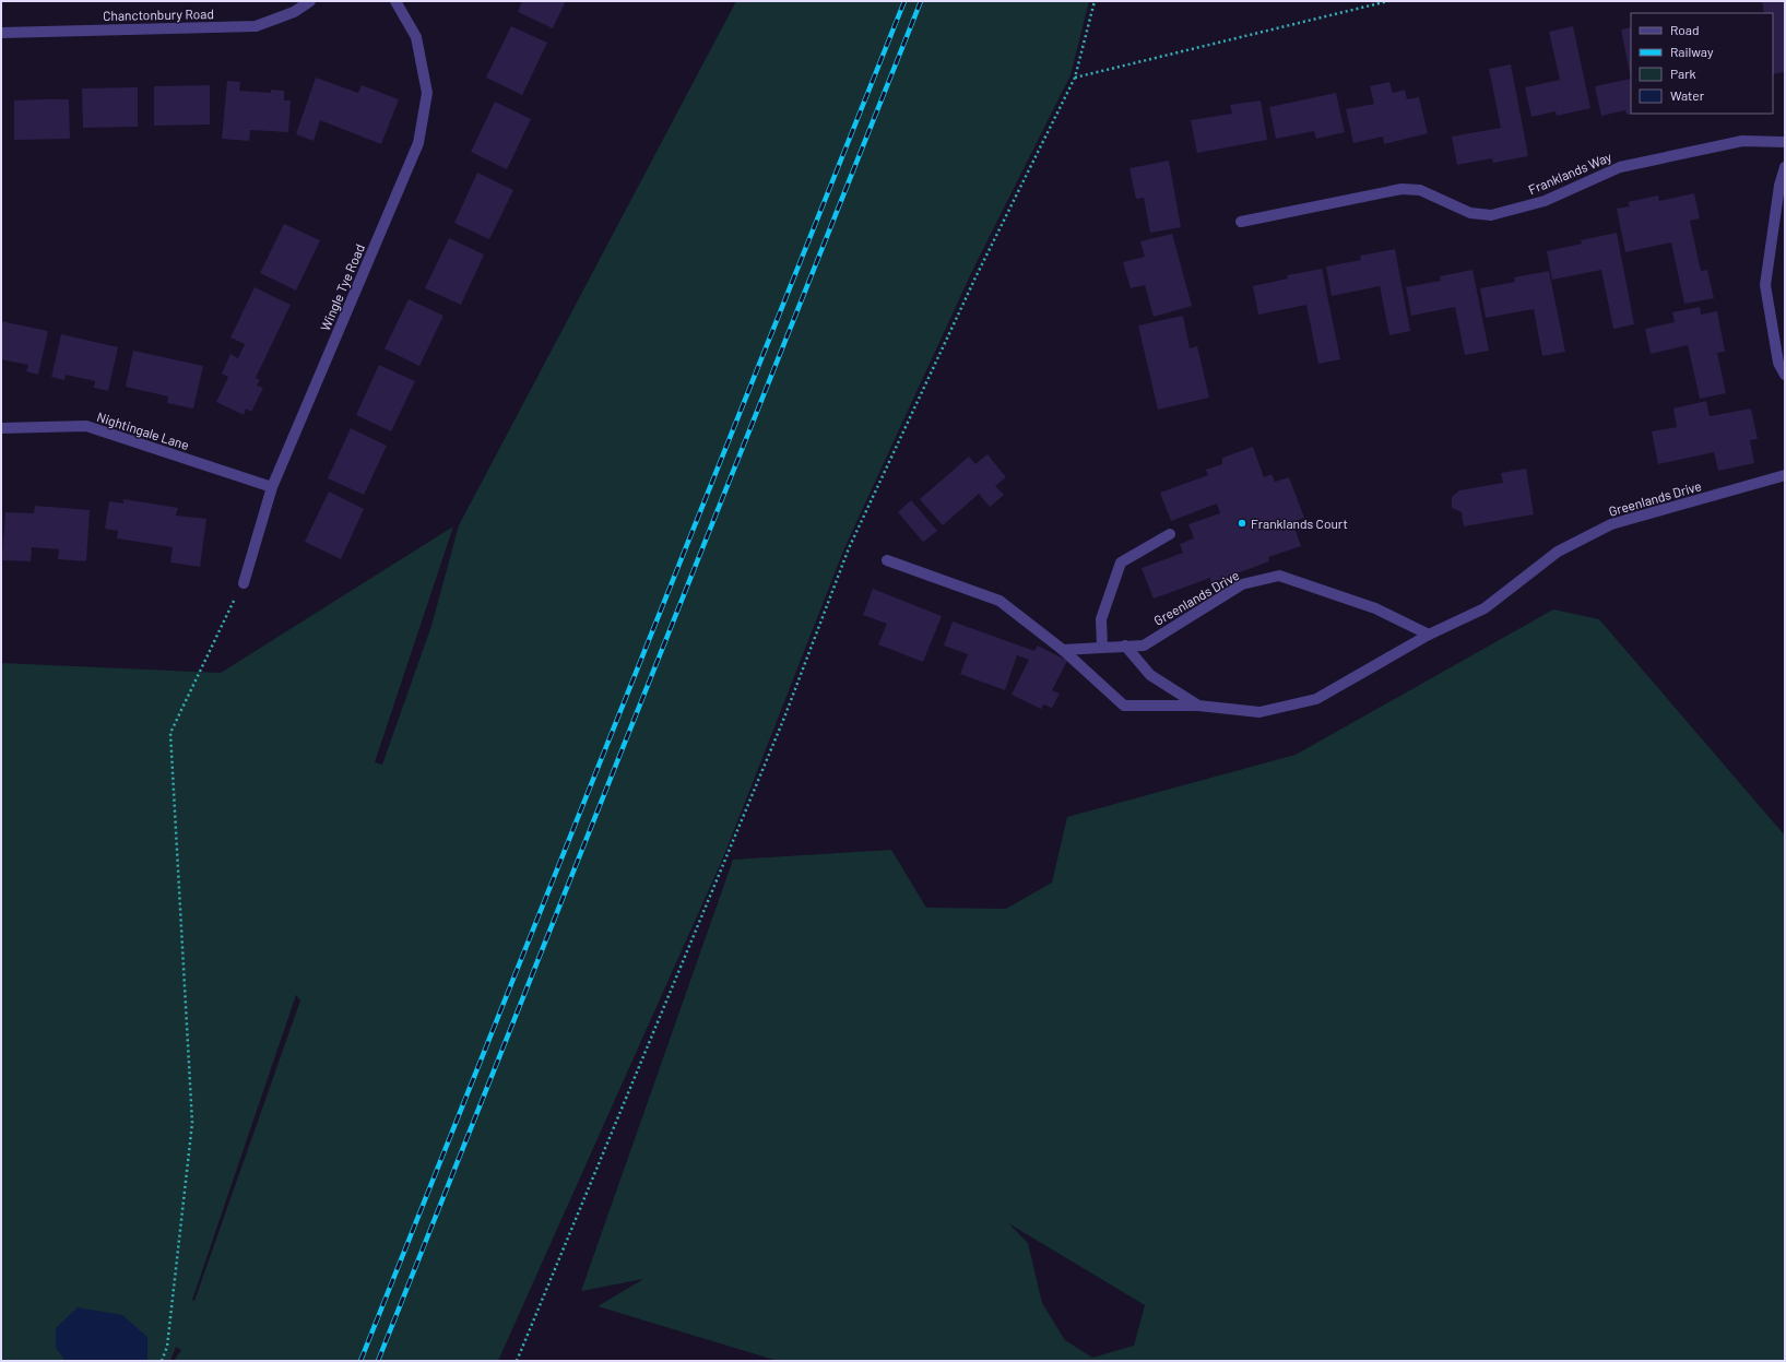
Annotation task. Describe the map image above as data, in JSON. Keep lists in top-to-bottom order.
{
  "streets": {
    "street": [
      "Chanctonbury Road",
      "Franklands Way",
      "Wingle Tye Road",
      "Nightingale Lane",
      "Greenlands Drive"
    ]
  },
  "crossings": [
    ["Wingle Tye Road", "Nightingale Lane"]
  ],
  "places": ["Franklands Court"],
  "legend": [
    "Road",
    "Railway",
    "Park",
    "Water"
  ]
}
